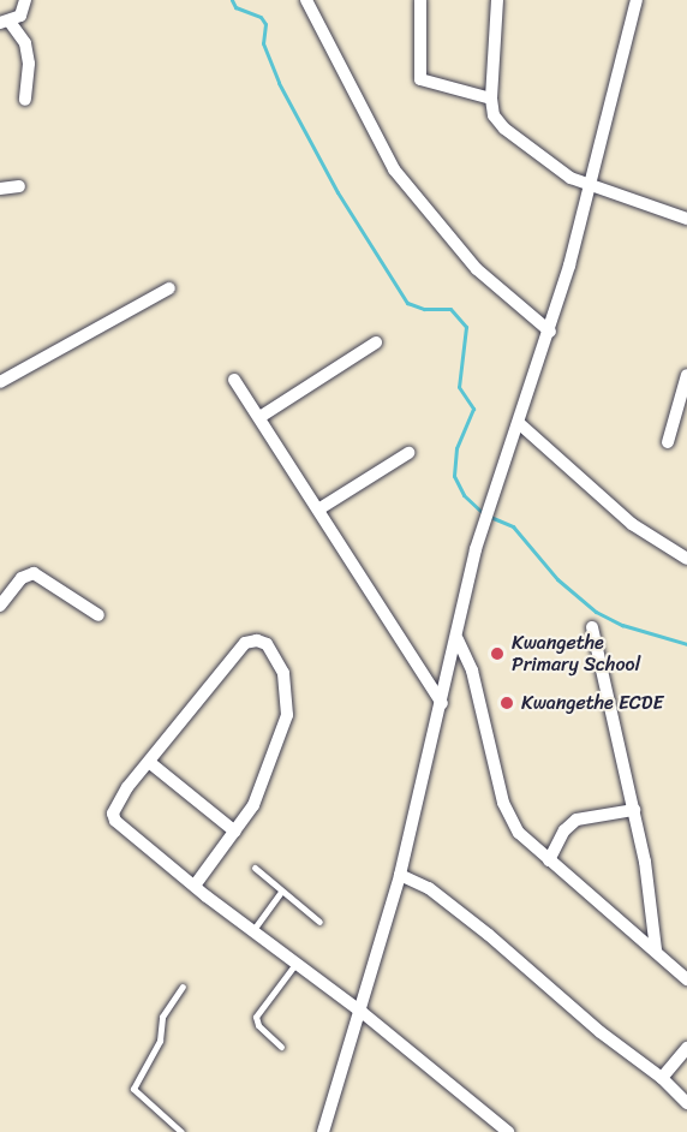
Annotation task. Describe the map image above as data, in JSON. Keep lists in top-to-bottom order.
{
  "places": ["Kwangethe Primary School", "Kwangethe ECDE"]
}
